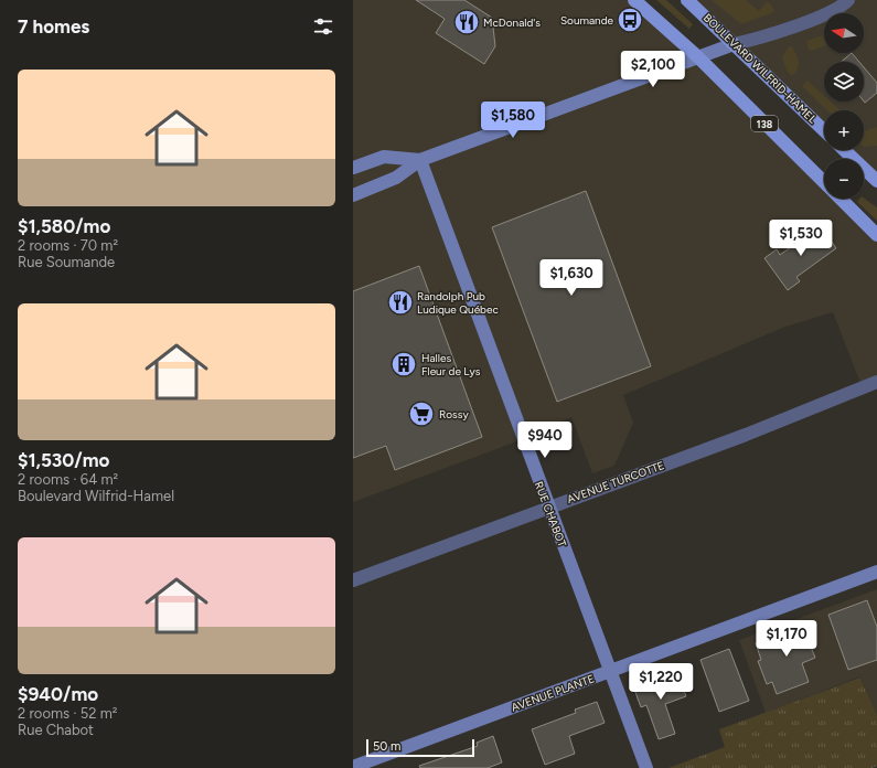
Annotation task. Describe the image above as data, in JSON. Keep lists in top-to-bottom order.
{
  "streets": {
    "main road": ["BOULEVARD WILFRID-HAMEL", "138"],
    "street": ["AVENUE TURCOTTE", "RUE CHABOT", "AVENUE PLANTE"]
  },
  "crossings": [
    ["AVENUE TURCOTTE", "RUE CHABOT"],
    ["RUE CHABOT", "AVENUE PLANTE"]
  ],
  "places": {
    "bus stop": ["Soumande"],
    "restaurant": ["McDonald's", "Randolph Pub Ludique Québec"],
    "building": ["Halles Fleur de Lys"],
    "supermarket": ["Rossy"]
  },
  "scale_bar": "50 m",
  "north": "left",
  "page": {
    "heading": "7 homes",
    "map_buttons": ["+", "−"],
    "price": [
      "$2,100",
      "$1,580",
      "$1,530",
      "$1,630",
      "$940",
      "$1,170",
      "$1,220"
    ],
    "list": [
      {
        "name": "$1,580/mo",
        "note": "2 rooms · 70 m² · Rue Soumande"
      },
      {
        "name": "$1,530/mo",
        "note": "2 rooms · 64 m² · Boulevard Wilfrid-Hamel"
      },
      {
        "name": "$940/mo",
        "note": "2 rooms · 52 m² · Rue Chabot"
      }
    ],
    "scale": "50 m"
  }
}
